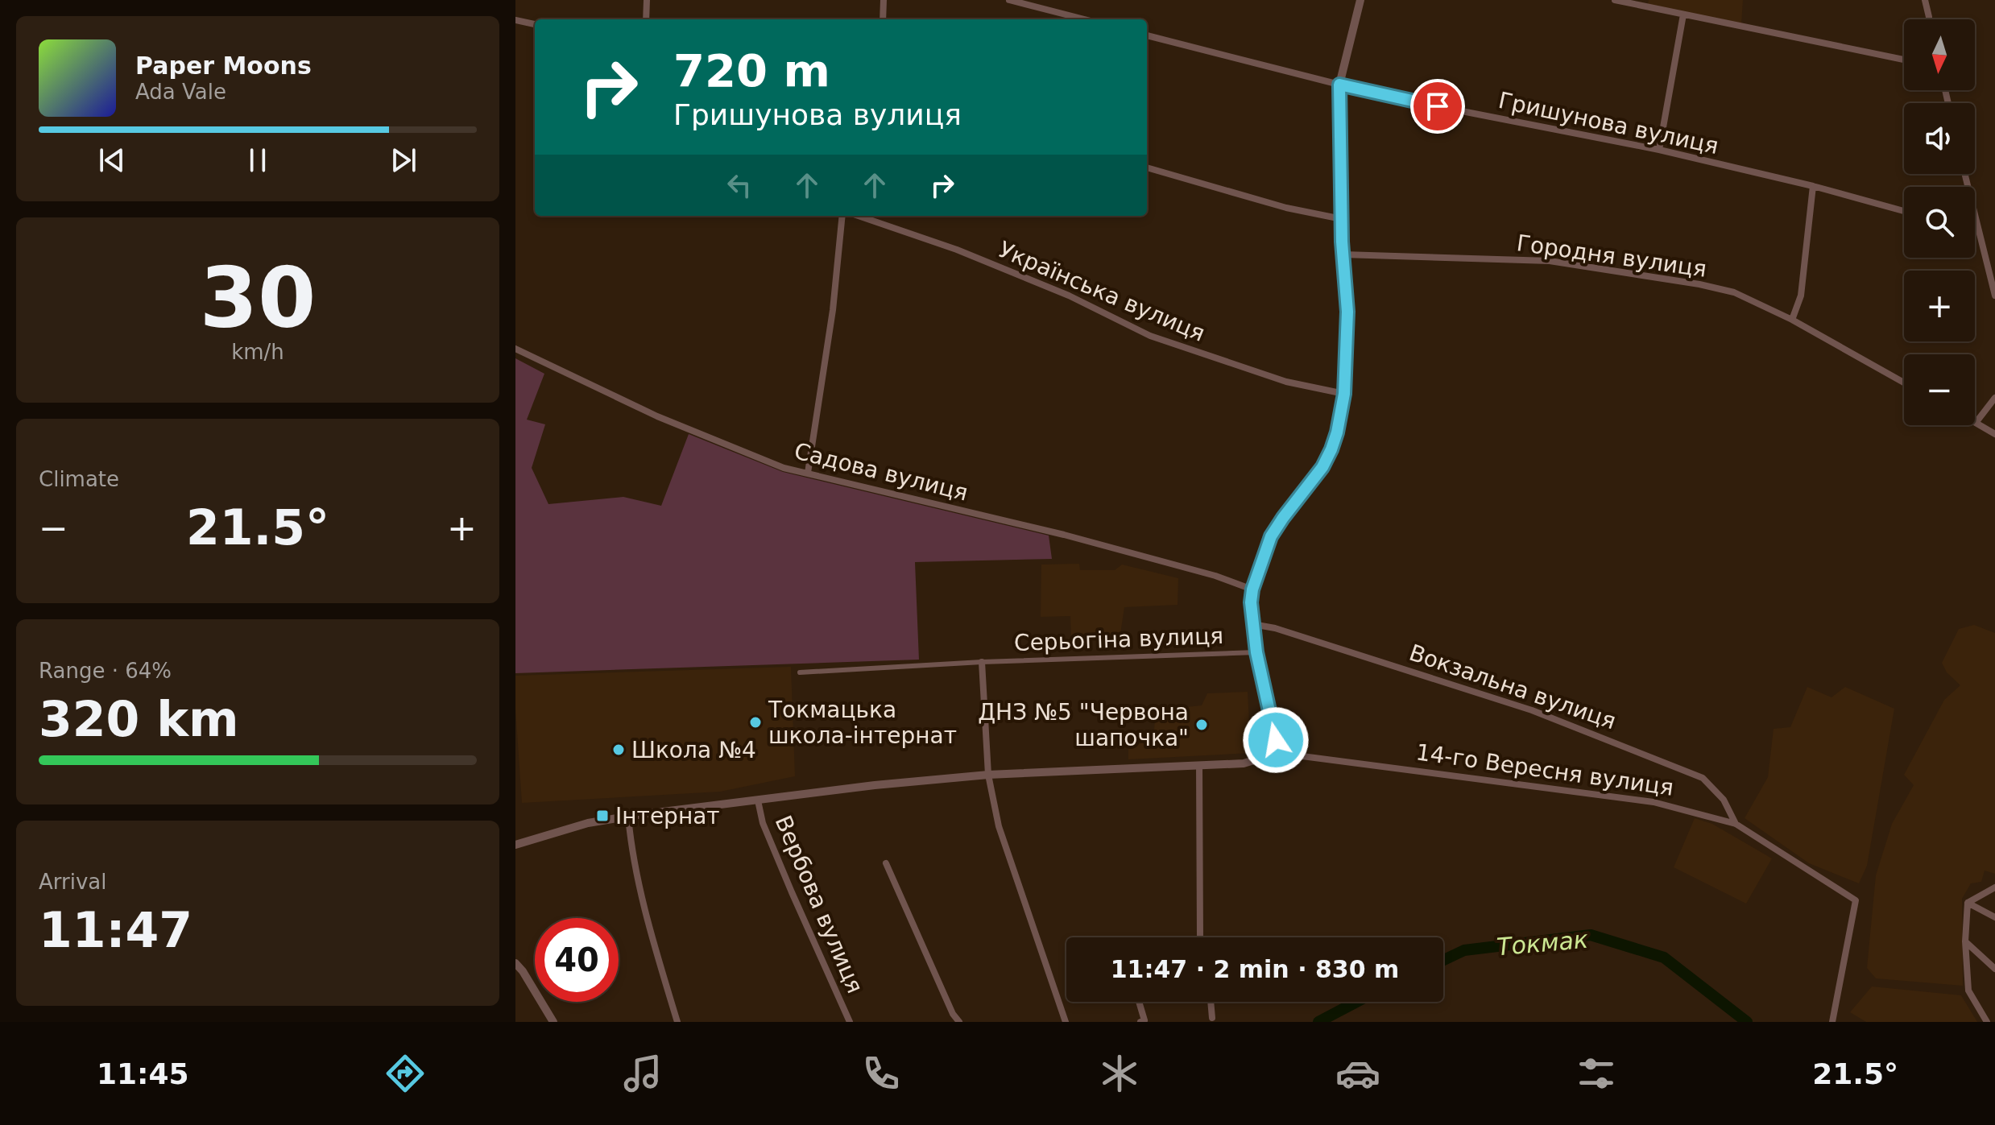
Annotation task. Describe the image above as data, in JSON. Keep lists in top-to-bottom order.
{
  "streets": {
    "street": [
      "Гришунова вулиця",
      "Городня вулиця",
      "Українська вулиця",
      "Садова вулиця",
      "Серьогіна вулиця",
      "Вокзальна вулиця",
      "14-го Вересня вулиця",
      "Вербова вулиця"
    ]
  },
  "crossings": [
    ["Серьогіна вулиця", "14-го Вересня вулиця"],
    ["Вокзальна вулиця", "14-го Вересня вулиця"],
    ["14-го Вересня вулиця", "Вербова вулиця"]
  ],
  "water": ["Токмак"],
  "places": {
    "other": ["Токмацька школа-інтернат", "ДНЗ №5 \"Червона шапочка\"", "Школа №4"],
    "transit": ["Інтернат"]
  },
  "north": "bottom",
  "page": {
    "map_buttons": ["+", "−"],
    "turn": ["720 m", "Гришунова вулиця"],
    "song": ["Paper Moons", "Ada Vale"],
    "tile": [
      ["30", "km/h"],
      "Climate",
      ["Range · 64%", "320 km"],
      ["Arrival", "11:47"]
    ],
    "heat": ["−", "21.5°", "+"],
    "limit": "40",
    "trip": "11:47 · 2 min · 830 m",
    "tabs": ["11:45", "21.5°"]
  }
}
